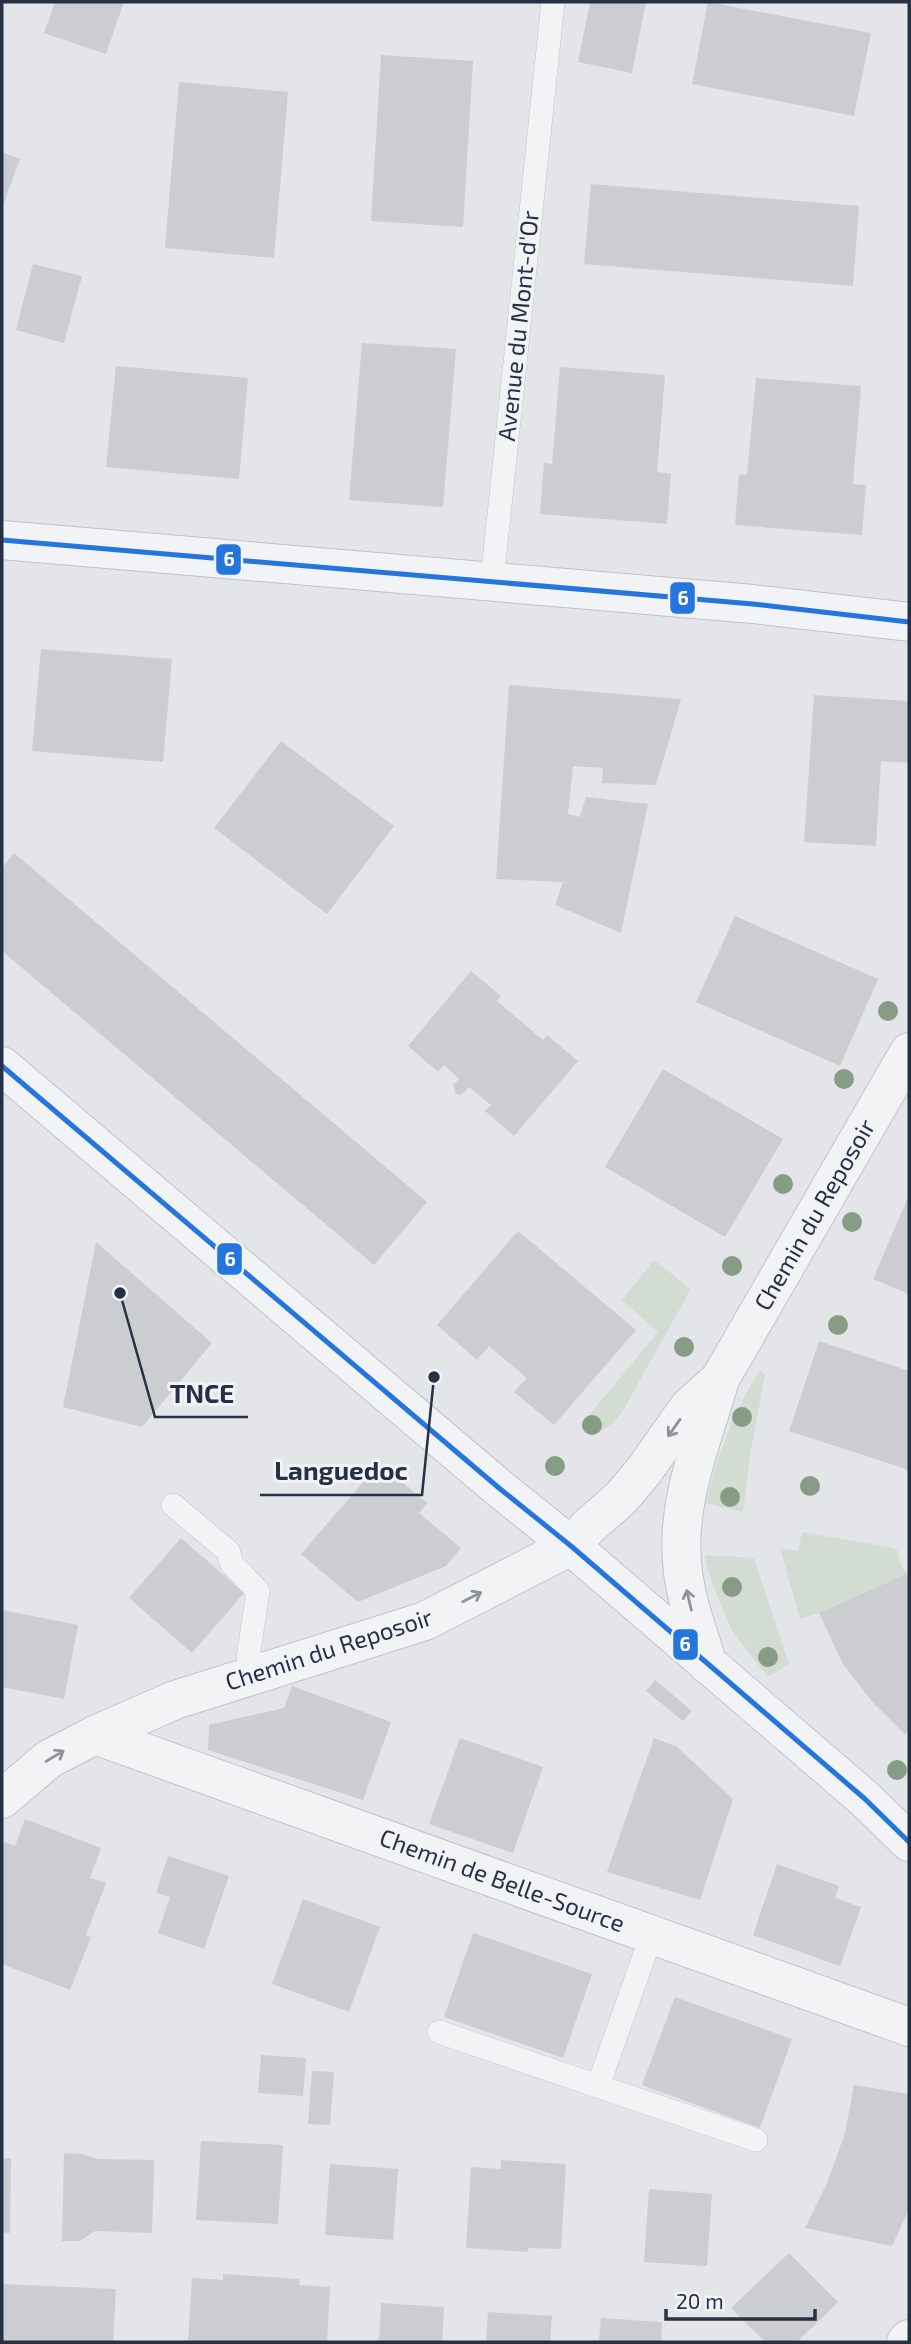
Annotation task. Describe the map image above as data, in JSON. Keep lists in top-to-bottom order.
{
  "streets": {
    "street": ["Chemin du Reposoir", "Chemin de Belle-Source"],
    "lane": ["Avenue du Mont-d'Or"]
  },
  "crossings": [
    ["Chemin du Reposoir", "Chemin de Belle-Source"]
  ],
  "places": ["TNCE", "Languedoc"],
  "lines": ["transit line 6"],
  "scale_bar": "20 m"
}
